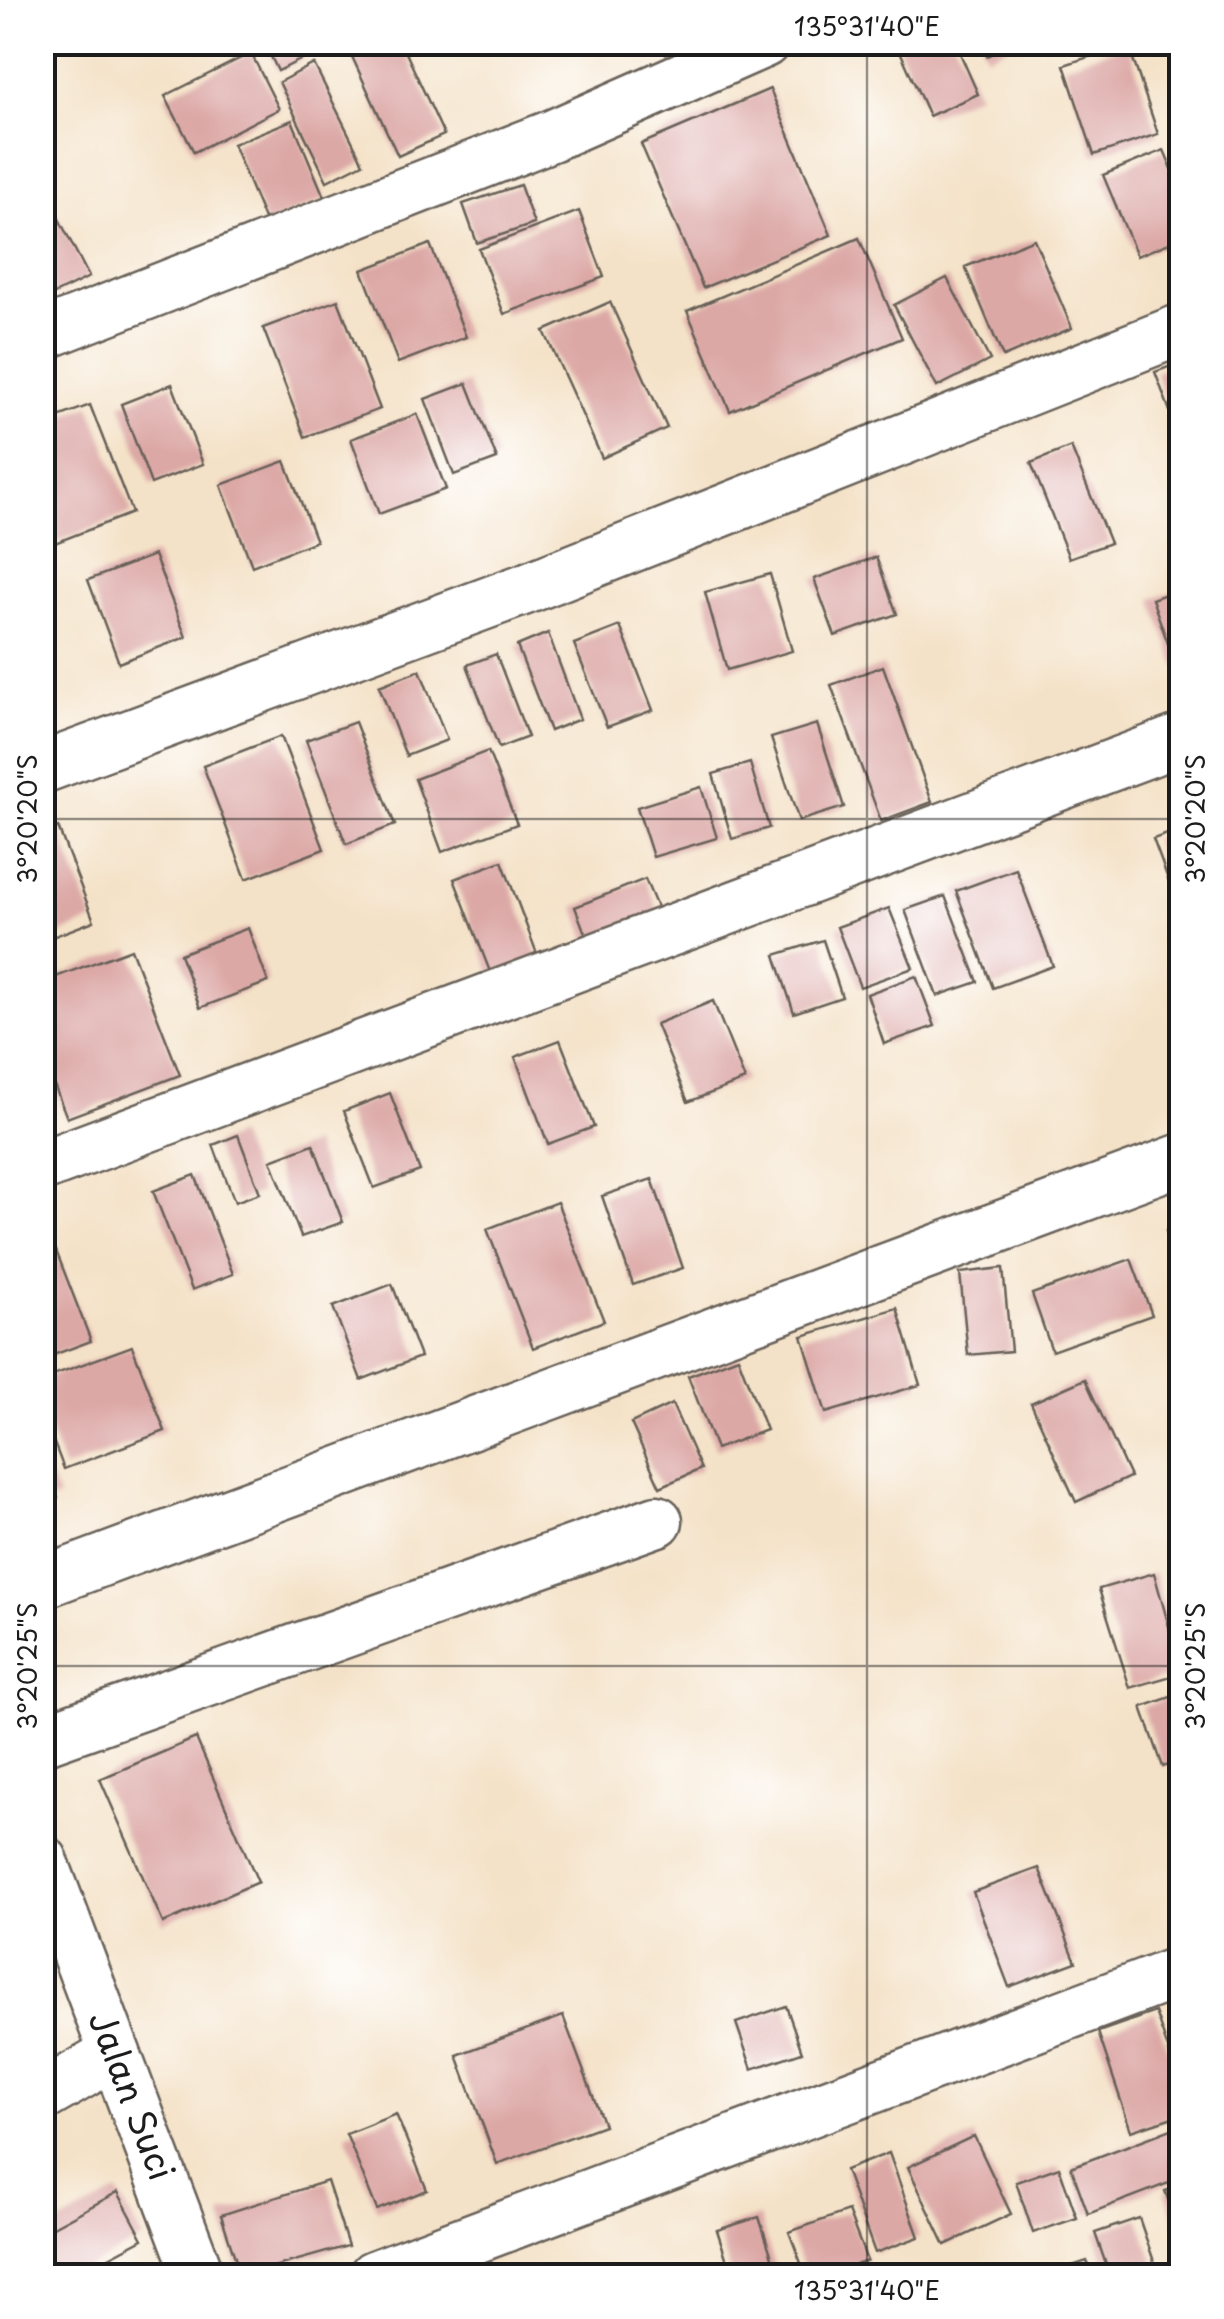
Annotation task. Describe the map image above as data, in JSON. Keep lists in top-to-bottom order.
{
  "streets": {
    "street": ["Jalan Suci"]
  },
  "coordinates": ["135°31'40\"E", "3°20'20\"S", "3°20'25\"S"]
}
